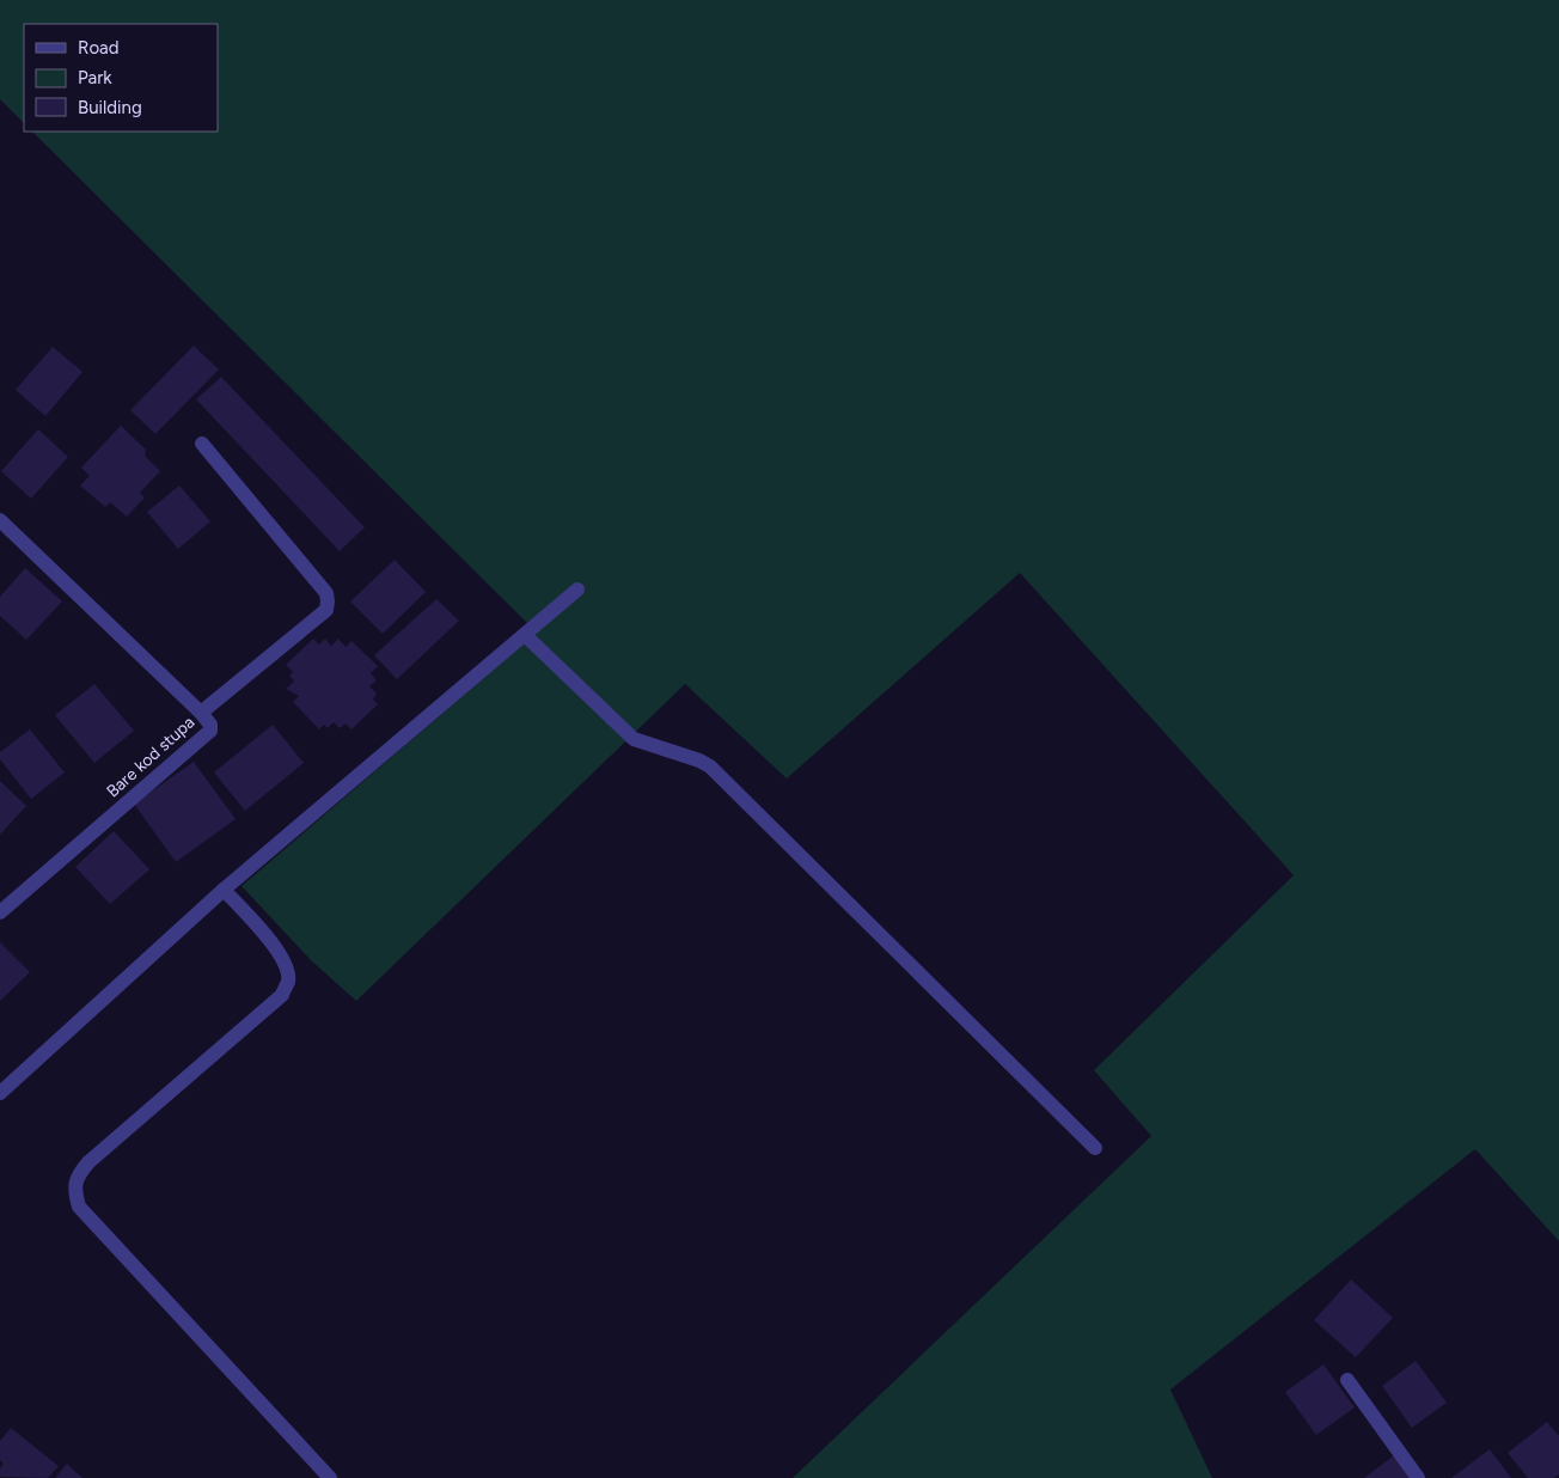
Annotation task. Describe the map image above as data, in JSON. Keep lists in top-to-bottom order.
{
  "streets": {
    "street": ["Bare kod stupa"]
  },
  "legend": ["Road", "Park", "Building"]
}
